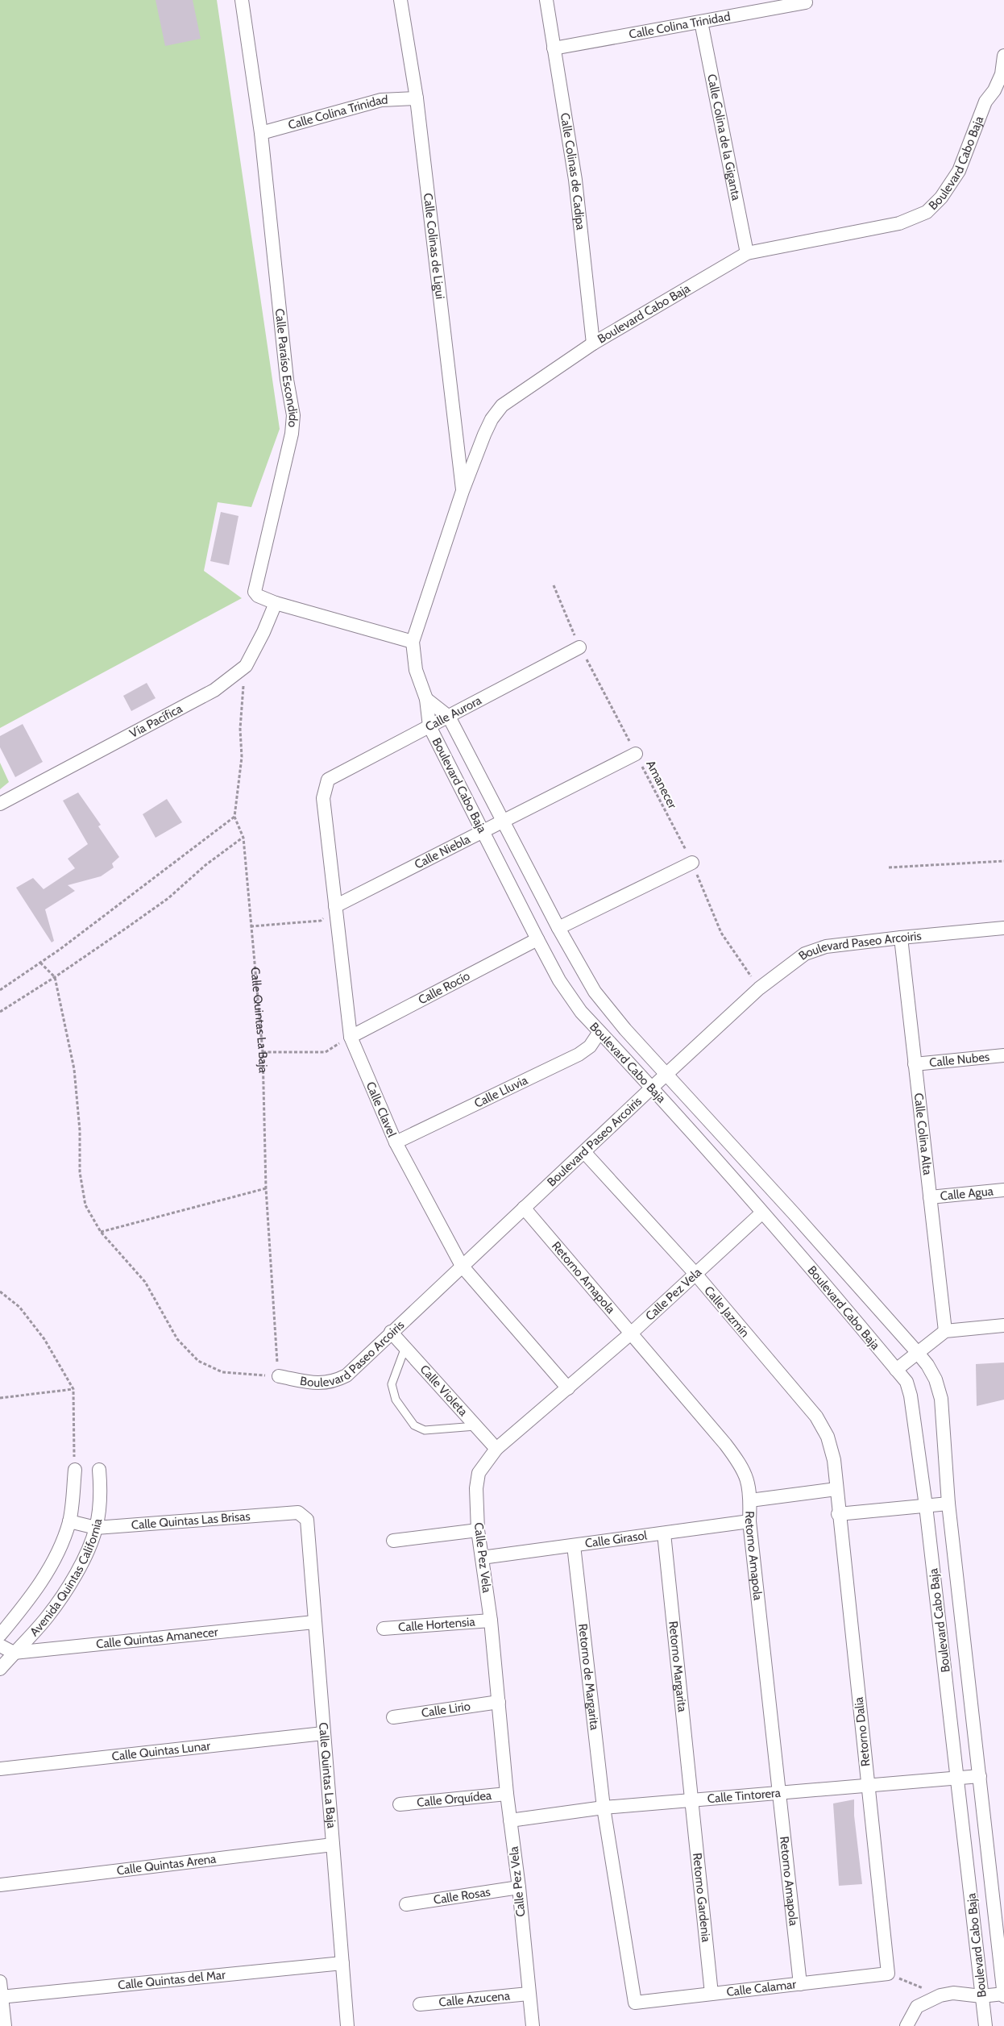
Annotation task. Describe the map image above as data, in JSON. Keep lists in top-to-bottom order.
{
  "streets": {
    "street": [
      "Calle Colina Trinidad",
      "Calle Colina de la Giganta",
      "Boulevard Cabo Baja",
      "Calle Colinas de Cadipa",
      "Calle Colinas de Ligui",
      "Calle Paraíso Escondido",
      "Calle Aurora",
      "Vía Pacífica",
      "Calle Niebla",
      "Boulevard Paseo Arcoiris",
      "Calle Rocío",
      "Calle Quintas La Baja",
      "Calle Nubes",
      "Calle Lluvia",
      "Calle Clavel",
      "Calle Colina Alta",
      "Calle Agua",
      "Retorno Amapola",
      "Calle Pez Vela",
      "Calle Jazmín",
      "Calle Violeta",
      "Calle Quintas Las Brisas",
      "Calle Girasol",
      "Avenida Quintas California",
      "Calle Hortensia",
      "Calle Quintas Amanecer",
      "Retorno Margarita",
      "Retorno de Margarita",
      "Calle Lirio",
      "Retorno Dalia",
      "Calle Quintas Lunar",
      "Calle Tintorera",
      "Calle Orquídea",
      "Calle Quintas Arena",
      "Calle Rosas",
      "Retorno Gardenia",
      "Calle Quintas del Mar",
      "Calle Calamar",
      "Calle Azucena"
    ],
    "path": ["Amanecer"]
  },
  "crossings": [
    ["Calle Colina Trinidad", "Calle Colina de la Giganta"],
    ["Calle Colina Trinidad", "Calle Colinas de Cadipa"],
    ["Calle Colina Trinidad", "Calle Colinas de Ligui"],
    ["Calle Colina Trinidad", "Calle Paraíso Escondido"],
    ["Calle Colina de la Giganta", "Boulevard Cabo Baja"],
    ["Boulevard Cabo Baja", "Calle Colinas de Cadipa"],
    ["Boulevard Cabo Baja", "Calle Colinas de Ligui"],
    ["Boulevard Cabo Baja", "Calle Paraíso Escondido"],
    ["Boulevard Cabo Baja", "Calle Aurora"],
    ["Boulevard Cabo Baja", "Calle Niebla"],
    ["Boulevard Cabo Baja", "Boulevard Paseo Arcoiris"],
    ["Boulevard Cabo Baja", "Calle Rocío"],
    ["Boulevard Cabo Baja", "Calle Lluvia"],
    ["Boulevard Cabo Baja", "Calle Pez Vela"],
    ["Boulevard Cabo Baja", "Calle Tintorera"],
    ["Calle Paraíso Escondido", "Vía Pacífica"],
    ["Calle Aurora", "Amanecer"],
    ["Calle Aurora", "Calle Clavel"],
    ["Amanecer", "Calle Niebla"],
    ["Amanecer", "Boulevard Paseo Arcoiris"],
    ["Calle Niebla", "Calle Clavel"],
    ["Boulevard Paseo Arcoiris", "Calle Quintas La Baja"],
    ["Boulevard Paseo Arcoiris", "Calle Clavel"],
    ["Boulevard Paseo Arcoiris", "Calle Colina Alta"],
    ["Boulevard Paseo Arcoiris", "Retorno Amapola"],
    ["Boulevard Paseo Arcoiris", "Calle Jazmín"],
    ["Boulevard Paseo Arcoiris", "Calle Violeta"],
    ["Calle Rocío", "Calle Clavel"],
    ["Calle Quintas La Baja", "Calle Quintas Las Brisas"],
    ["Calle Quintas La Baja", "Calle Quintas Amanecer"],
    ["Calle Quintas La Baja", "Calle Quintas Lunar"],
    ["Calle Quintas La Baja", "Calle Quintas Arena"],
    ["Calle Quintas La Baja", "Calle Quintas del Mar"],
    ["Calle Nubes", "Calle Colina Alta"],
    ["Calle Lluvia", "Calle Clavel"],
    ["Calle Clavel", "Calle Pez Vela"],
    ["Calle Colina Alta", "Calle Agua"],
    ["Retorno Amapola", "Calle Pez Vela"],
    ["Retorno Amapola", "Calle Girasol"],
    ["Retorno Amapola", "Calle Tintorera"],
    ["Retorno Amapola", "Calle Calamar"],
    ["Calle Pez Vela", "Calle Jazmín"],
    ["Calle Pez Vela", "Calle Violeta"],
    ["Calle Pez Vela", "Calle Girasol"],
    ["Calle Pez Vela", "Calle Hortensia"],
    ["Calle Pez Vela", "Calle Lirio"],
    ["Calle Pez Vela", "Calle Tintorera"],
    ["Calle Pez Vela", "Calle Orquídea"],
    ["Calle Pez Vela", "Calle Rosas"],
    ["Calle Pez Vela", "Calle Azucena"],
    ["Calle Jazmín", "Retorno Dalia"],
    ["Calle Quintas Las Brisas", "Avenida Quintas California"],
    ["Calle Girasol", "Retorno Margarita"],
    ["Calle Girasol", "Retorno de Margarita"],
    ["Avenida Quintas California", "Calle Quintas Amanecer"],
    ["Retorno Margarita", "Calle Tintorera"],
    ["Retorno Margarita", "Retorno Gardenia"],
    ["Retorno de Margarita", "Calle Tintorera"],
    ["Retorno de Margarita", "Calle Calamar"],
    ["Retorno Dalia", "Calle Tintorera"],
    ["Retorno Dalia", "Calle Calamar"],
    ["Calle Tintorera", "Retorno Gardenia"],
    ["Retorno Gardenia", "Calle Calamar"]
  ]
}
